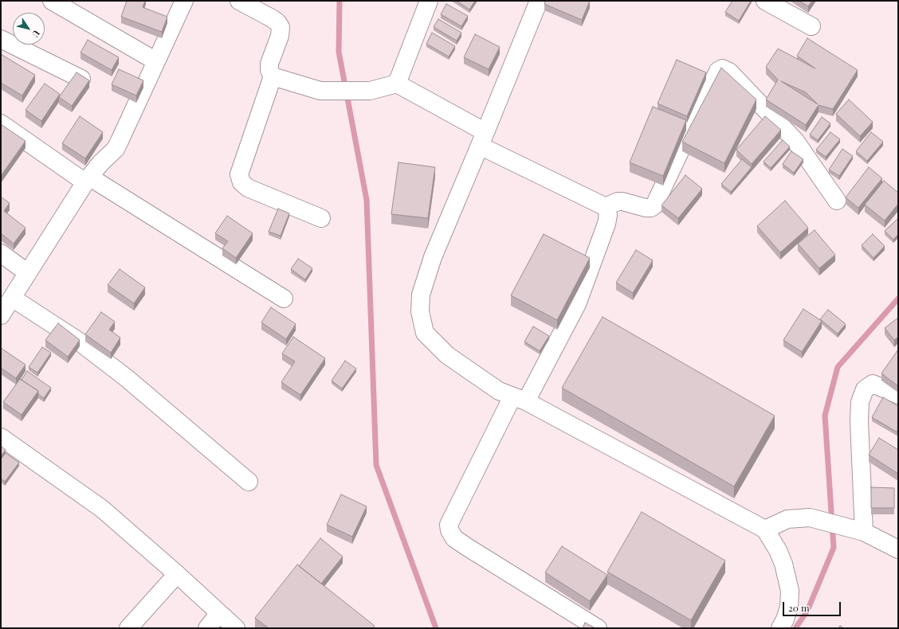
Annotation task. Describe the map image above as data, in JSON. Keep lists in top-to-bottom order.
{
  "scale_bar": "20 m",
  "north": "bottom right"
}
